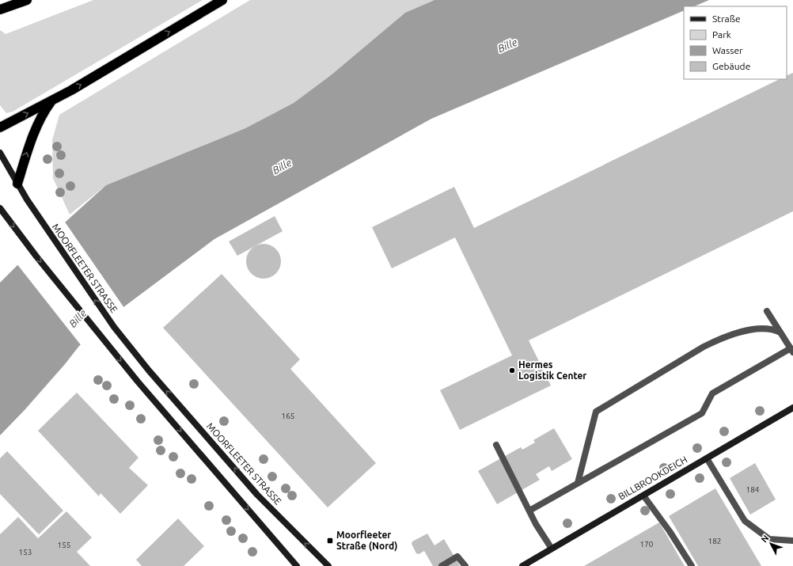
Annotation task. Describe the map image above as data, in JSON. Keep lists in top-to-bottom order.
{
  "streets": {
    "main road": ["MOORFLEETER STRASSE", "BILLBROOKDEICH"]
  },
  "water": ["Bille"],
  "places": {
    "other": ["Hermes Logistik Center"],
    "transit": ["Moorfleeter Straße (Nord)"]
  },
  "house_numbers": [
    "165",
    "184",
    "182",
    "170",
    "155",
    "153"
  ],
  "legend": [
    "Straße",
    "Park",
    "Wasser",
    "Gebäude"
  ],
  "north": "top left"
}
